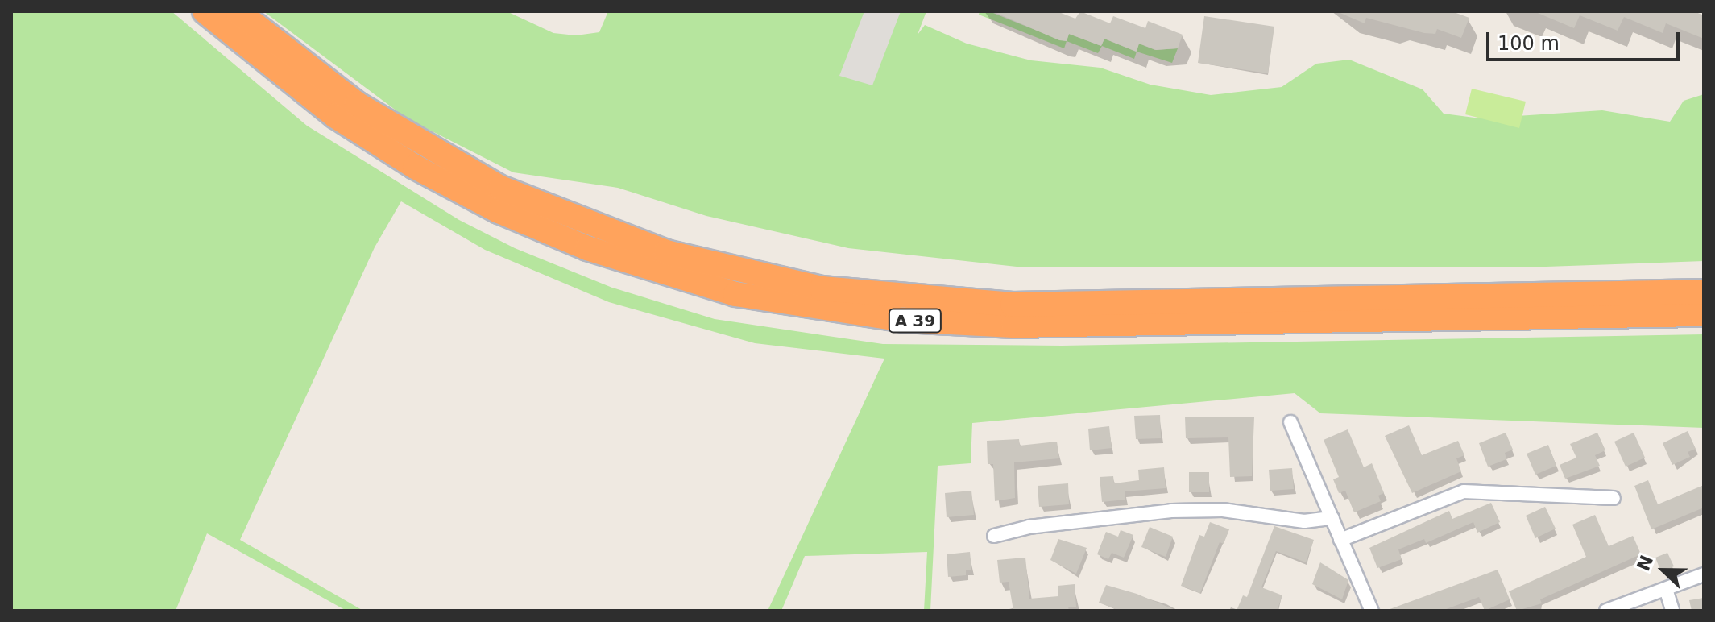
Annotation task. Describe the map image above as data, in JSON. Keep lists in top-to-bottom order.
{
  "streets": {
    "highway": ["A 39"]
  },
  "scale_bar": "100 m",
  "north": "left"
}
